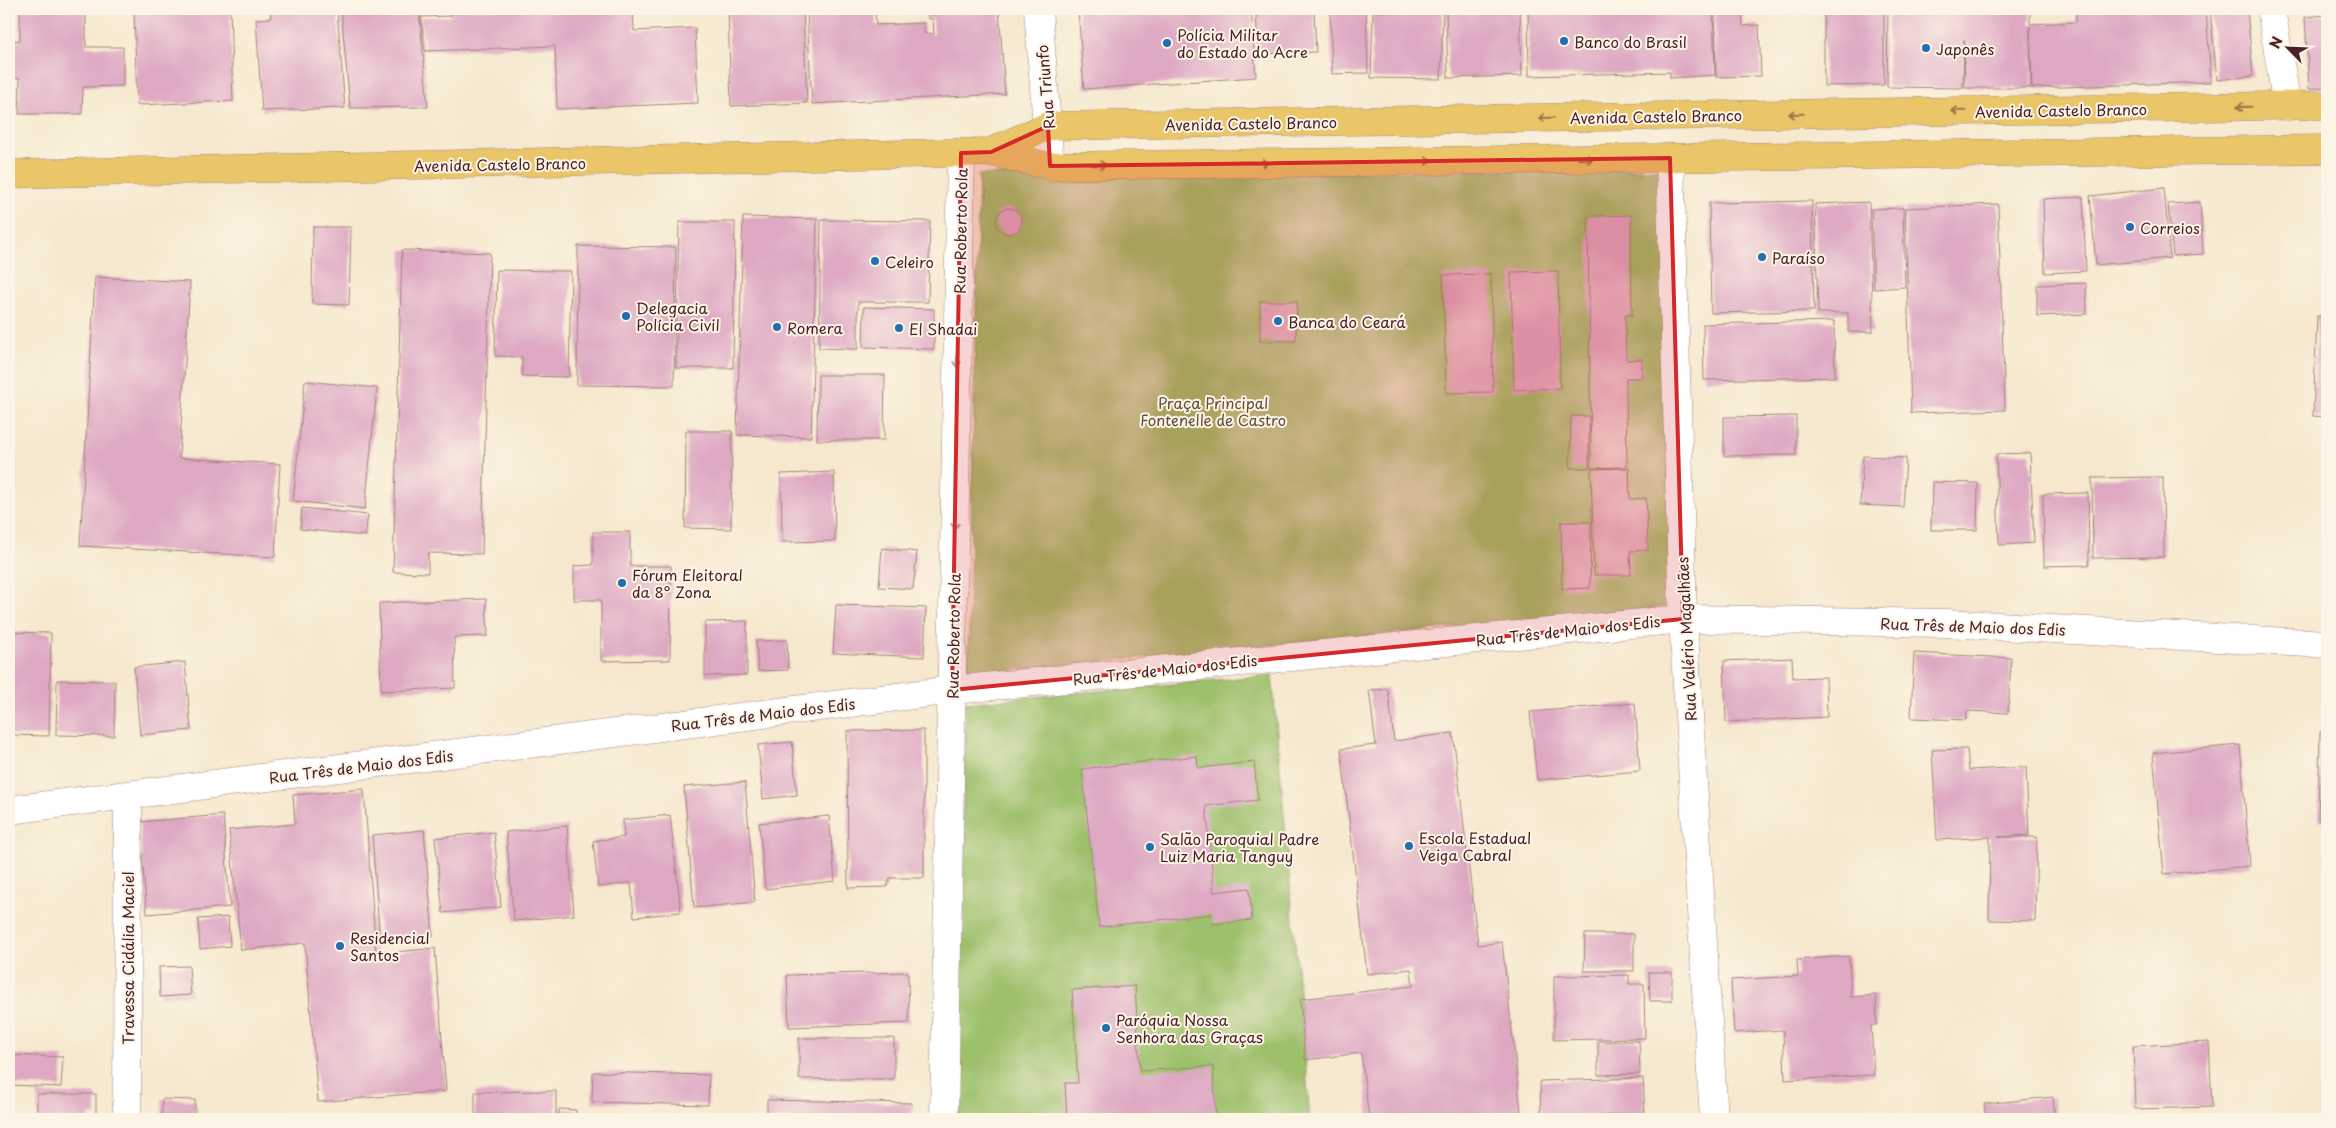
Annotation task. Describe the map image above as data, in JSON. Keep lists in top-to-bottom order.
{
  "streets": {
    "highway": ["Avenida Castelo Branco"],
    "street": [
      "Rua Triunfo",
      "Rua Roberto Rola",
      "Rua Três de Maio dos Edis",
      "Rua Valério Magalhães",
      "Travessa Cidália Maciel"
    ]
  },
  "crossings": [
    ["Rua Triunfo", "Avenida Castelo Branco"],
    ["Avenida Castelo Branco", "Rua Roberto Rola"],
    ["Avenida Castelo Branco", "Rua Valério Magalhães"],
    ["Rua Roberto Rola", "Rua Três de Maio dos Edis"],
    ["Rua Três de Maio dos Edis", "Rua Valério Magalhães"],
    ["Rua Três de Maio dos Edis", "Travessa Cidália Maciel"]
  ],
  "one_way": ["Rua Roberto Rola"],
  "parks": ["Praça Principal Fontenelle de Castro"],
  "places": [
    "Banco do Brasil",
    "Polícia Militar do Estado do Acre",
    "Japonês",
    "Correios",
    "Paraíso",
    "Celeiro",
    "Delegacia Polícia Civil",
    "Banca do Ceará",
    "Romera",
    "El Shadai",
    "Fórum Eleitoral da 8° Zona",
    "Escola Estadual Veiga Cabral",
    "Salão Paroquial Padre Luiz Maria Tanguy",
    "Residencial Santos",
    "Paróquia Nossa Senhora das Graças"
  ],
  "north": "top left"
}
